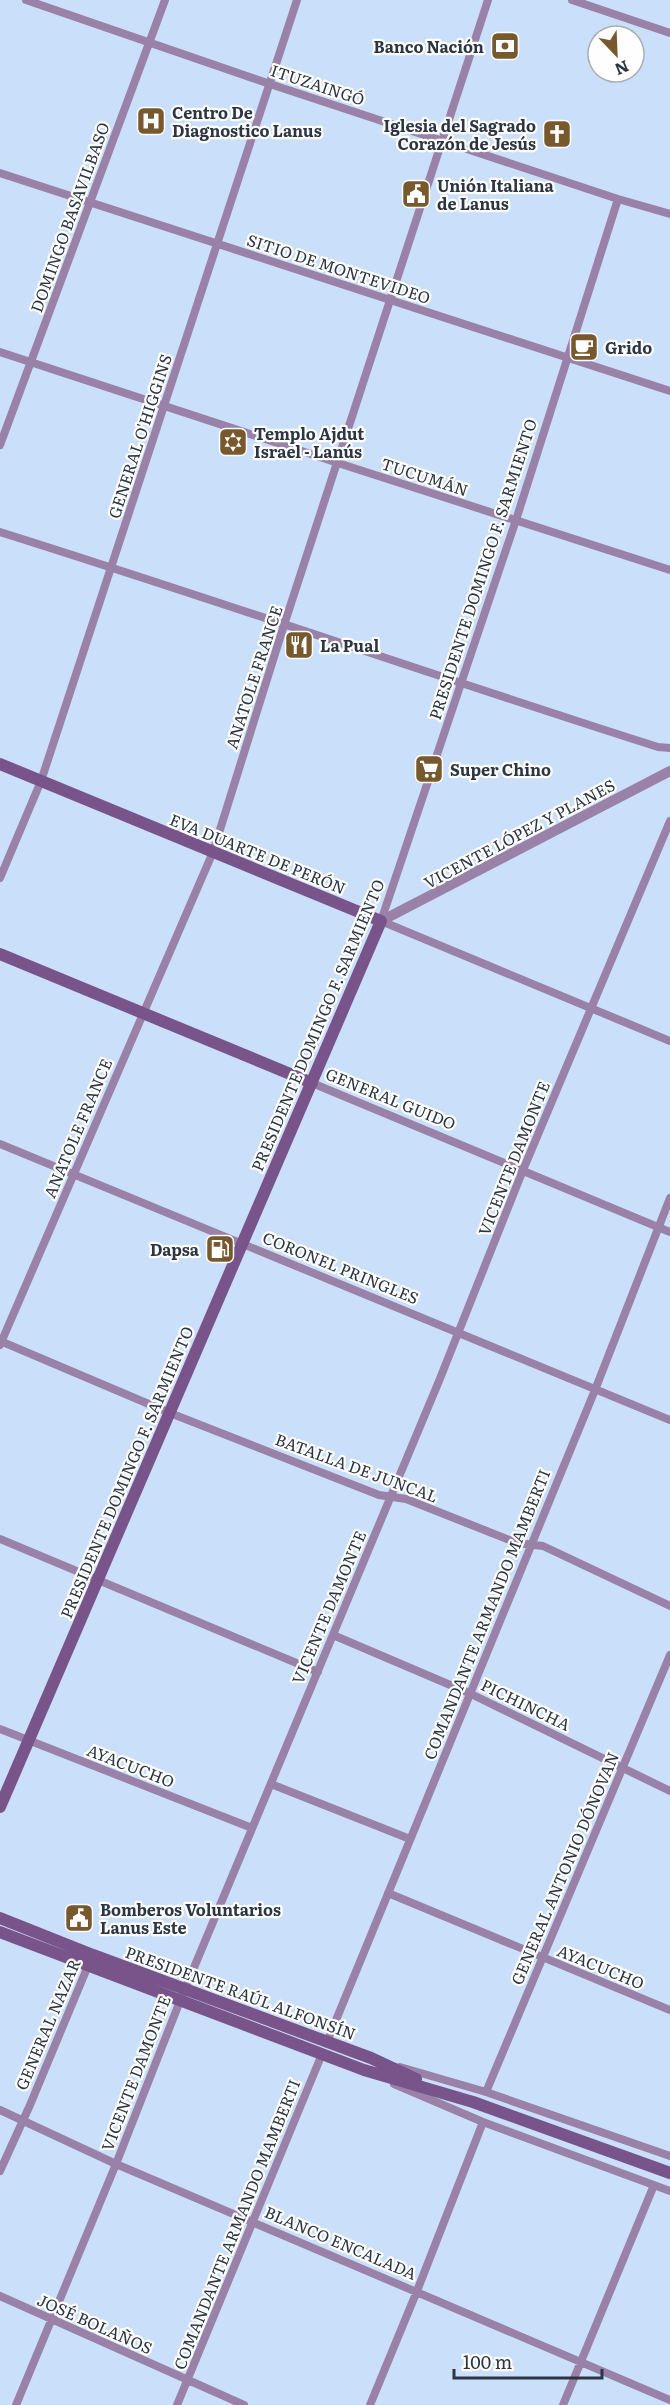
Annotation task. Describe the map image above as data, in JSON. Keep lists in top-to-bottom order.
{
  "streets": {
    "main road": [
      "PRESIDENTE DOMINGO F. SARMIENTO",
      "EVA DUARTE DE PERÓN",
      "GENERAL GUIDO",
      "PRESIDENTE RAÚL ALFONSÍN"
    ],
    "street": [
      "ITUZAINGÓ",
      "DOMINGO BASAVILBASO",
      "SITIO DE MONTEVIDEO",
      "GENERAL O'HIGGINS",
      "TUCUMÁN",
      "ANATOLE FRANCE",
      "VICENTE LÓPEZ Y PLANES",
      "VICENTE DAMONTE",
      "CORONEL PRINGLES",
      "BATALLA DE JUNCAL",
      "COMANDANTE ARMANDO MAMBERTI",
      "PICHINCHA",
      "AYACUCHO",
      "GENERAL ANTONIO DÓNOVAN",
      "GENERAL NAZAR",
      "BLANCO ENCALADA",
      "JOSÉ BOLAÑOS"
    ]
  },
  "crossings": [
    ["ITUZAINGÓ", "DOMINGO BASAVILBASO"],
    ["ITUZAINGÓ", "GENERAL O'HIGGINS"],
    ["ITUZAINGÓ", "PRESIDENTE DOMINGO F. SARMIENTO"],
    ["ITUZAINGÓ", "ANATOLE FRANCE"],
    ["DOMINGO BASAVILBASO", "SITIO DE MONTEVIDEO"],
    ["DOMINGO BASAVILBASO", "TUCUMÁN"],
    ["SITIO DE MONTEVIDEO", "GENERAL O'HIGGINS"],
    ["SITIO DE MONTEVIDEO", "PRESIDENTE DOMINGO F. SARMIENTO"],
    ["SITIO DE MONTEVIDEO", "ANATOLE FRANCE"],
    ["GENERAL O'HIGGINS", "TUCUMÁN"],
    ["GENERAL O'HIGGINS", "EVA DUARTE DE PERÓN"],
    ["TUCUMÁN", "PRESIDENTE DOMINGO F. SARMIENTO"],
    ["TUCUMÁN", "ANATOLE FRANCE"],
    ["PRESIDENTE DOMINGO F. SARMIENTO", "VICENTE LÓPEZ Y PLANES"],
    ["PRESIDENTE DOMINGO F. SARMIENTO", "EVA DUARTE DE PERÓN"],
    ["PRESIDENTE DOMINGO F. SARMIENTO", "GENERAL GUIDO"],
    ["PRESIDENTE DOMINGO F. SARMIENTO", "CORONEL PRINGLES"],
    ["PRESIDENTE DOMINGO F. SARMIENTO", "BATALLA DE JUNCAL"],
    ["PRESIDENTE DOMINGO F. SARMIENTO", "AYACUCHO"],
    ["ANATOLE FRANCE", "EVA DUARTE DE PERÓN"],
    ["ANATOLE FRANCE", "GENERAL GUIDO"],
    ["ANATOLE FRANCE", "CORONEL PRINGLES"],
    ["ANATOLE FRANCE", "BATALLA DE JUNCAL"],
    ["VICENTE LÓPEZ Y PLANES", "EVA DUARTE DE PERÓN"],
    ["EVA DUARTE DE PERÓN", "VICENTE DAMONTE"],
    ["GENERAL GUIDO", "VICENTE DAMONTE"],
    ["GENERAL GUIDO", "COMANDANTE ARMANDO MAMBERTI"],
    ["VICENTE DAMONTE", "CORONEL PRINGLES"],
    ["VICENTE DAMONTE", "BATALLA DE JUNCAL"],
    ["VICENTE DAMONTE", "PICHINCHA"],
    ["VICENTE DAMONTE", "AYACUCHO"],
    ["VICENTE DAMONTE", "PRESIDENTE RAÚL ALFONSÍN"],
    ["VICENTE DAMONTE", "BLANCO ENCALADA"],
    ["VICENTE DAMONTE", "JOSÉ BOLAÑOS"],
    ["CORONEL PRINGLES", "COMANDANTE ARMANDO MAMBERTI"],
    ["BATALLA DE JUNCAL", "COMANDANTE ARMANDO MAMBERTI"],
    ["COMANDANTE ARMANDO MAMBERTI", "PICHINCHA"],
    ["COMANDANTE ARMANDO MAMBERTI", "AYACUCHO"],
    ["COMANDANTE ARMANDO MAMBERTI", "PRESIDENTE RAÚL ALFONSÍN"],
    ["COMANDANTE ARMANDO MAMBERTI", "BLANCO ENCALADA"],
    ["COMANDANTE ARMANDO MAMBERTI", "JOSÉ BOLAÑOS"],
    ["PICHINCHA", "GENERAL ANTONIO DÓNOVAN"],
    ["AYACUCHO", "GENERAL ANTONIO DÓNOVAN"],
    ["GENERAL ANTONIO DÓNOVAN", "PRESIDENTE RAÚL ALFONSÍN"],
    ["PRESIDENTE RAÚL ALFONSÍN", "GENERAL NAZAR"],
    ["GENERAL NAZAR", "BLANCO ENCALADA"]
  ],
  "places": {
    "bank": ["Banco Nación"],
    "hospital": ["Centro De Diagnostico Lanus"],
    "church": ["Iglesia del Sagrado Corazón de Jesús"],
    "public building": ["Unión Italiana de Lanus", "Bomberos Voluntarios Lanus Este"],
    "cafe": ["Grido"],
    "synagogue": ["Templo Ajdut Israel - Lanús"],
    "restaurant": ["La Pual"],
    "supermarket": ["Super Chino"],
    "fuel station": ["Dapsa"]
  },
  "scale_bar": "100 m",
  "north": "bottom right"
}
